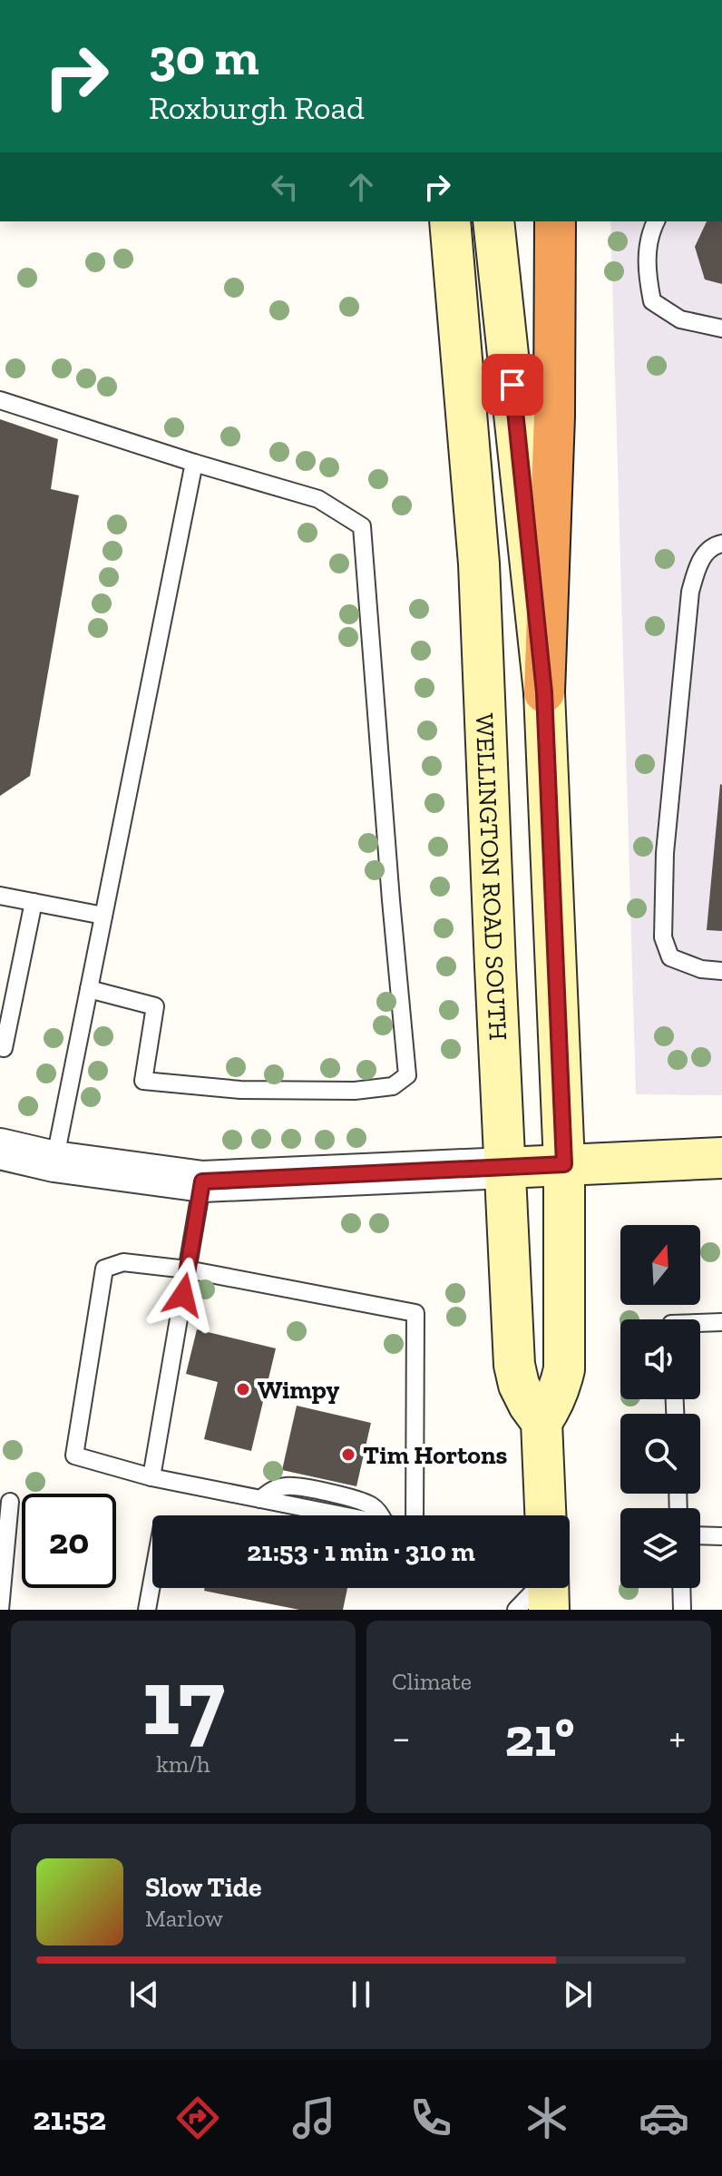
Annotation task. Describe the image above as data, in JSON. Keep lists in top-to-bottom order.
{
  "streets": {
    "main road": ["WELLINGTON ROAD SOUTH"]
  },
  "places": ["Wimpy", "Tim Hortons"],
  "north": "top",
  "page": {
    "turn": ["30 m", "Roxburgh Road"],
    "limit": "20",
    "trip": "21:53 · 1 min · 310 m",
    "tile": [
      ["17", "km/h"],
      "Climate"
    ],
    "heat": ["−", "21°", "+"],
    "song": ["Slow Tide", "Marlow"],
    "tabs": "21:52"
  }
}
